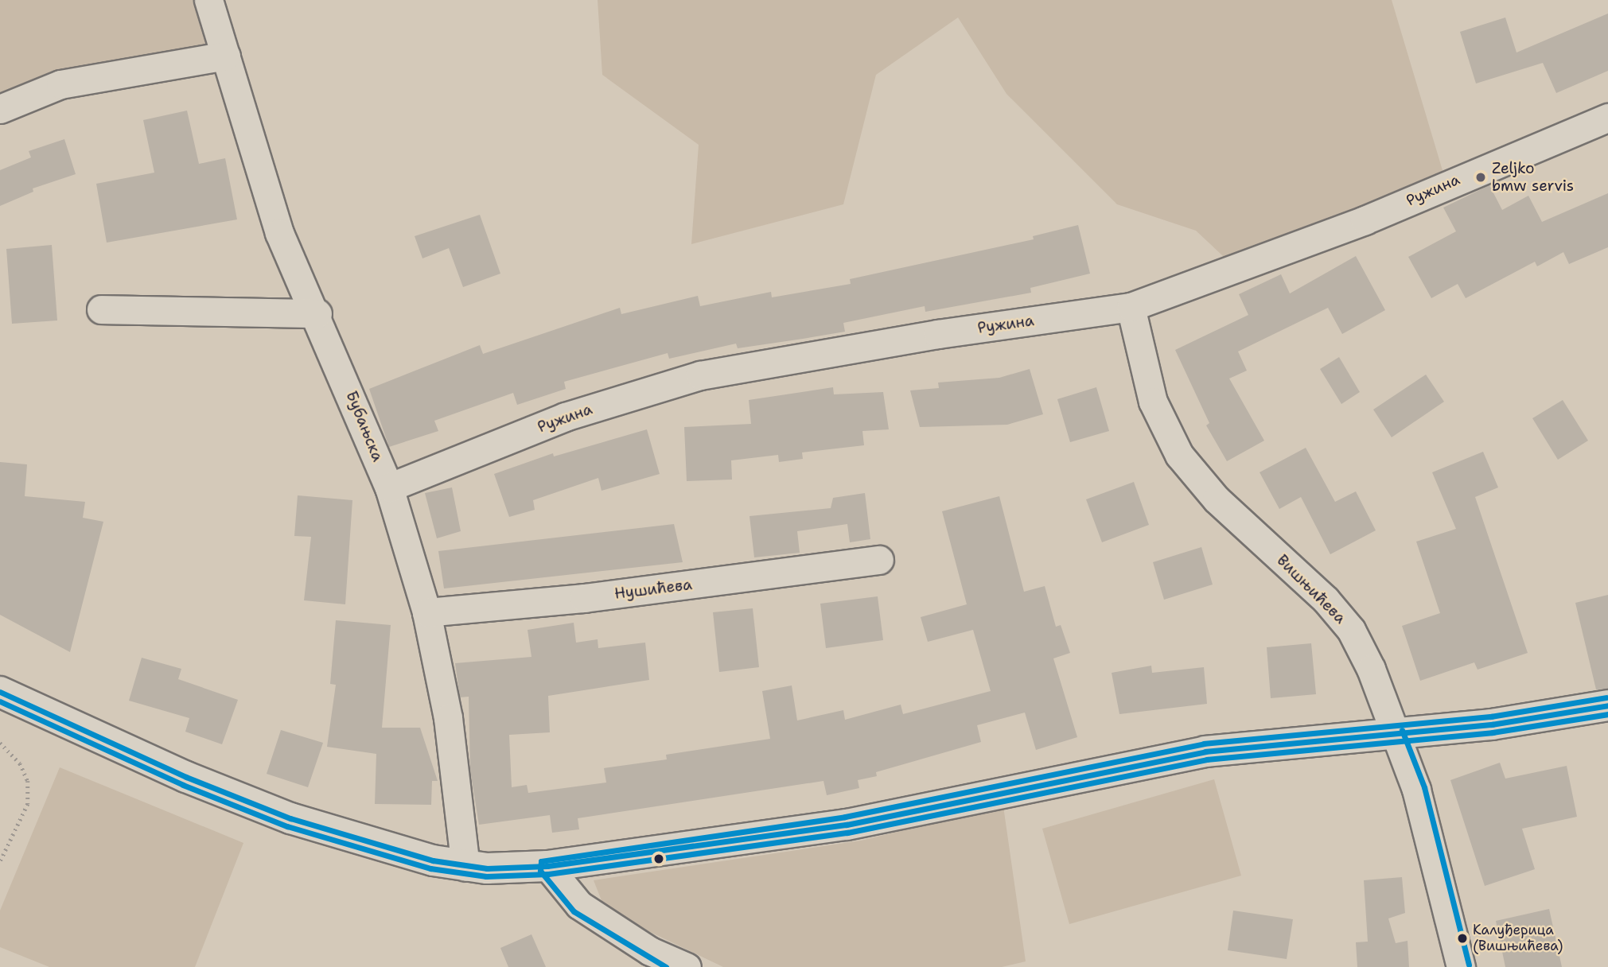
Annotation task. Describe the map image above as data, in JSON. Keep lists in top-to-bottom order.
{
  "streets": {
    "street": [
      "Ружина",
      "Бубањска",
      "Нушићева",
      "Вишњићева"
    ]
  },
  "crossings": [
    ["Ружина", "Бубањска"],
    ["Ружина", "Вишњићева"],
    ["Бубањска", "Нушићева"]
  ],
  "places": ["Zeljko bmw servis", "Калуђерица (Вишњићева)"]
}
